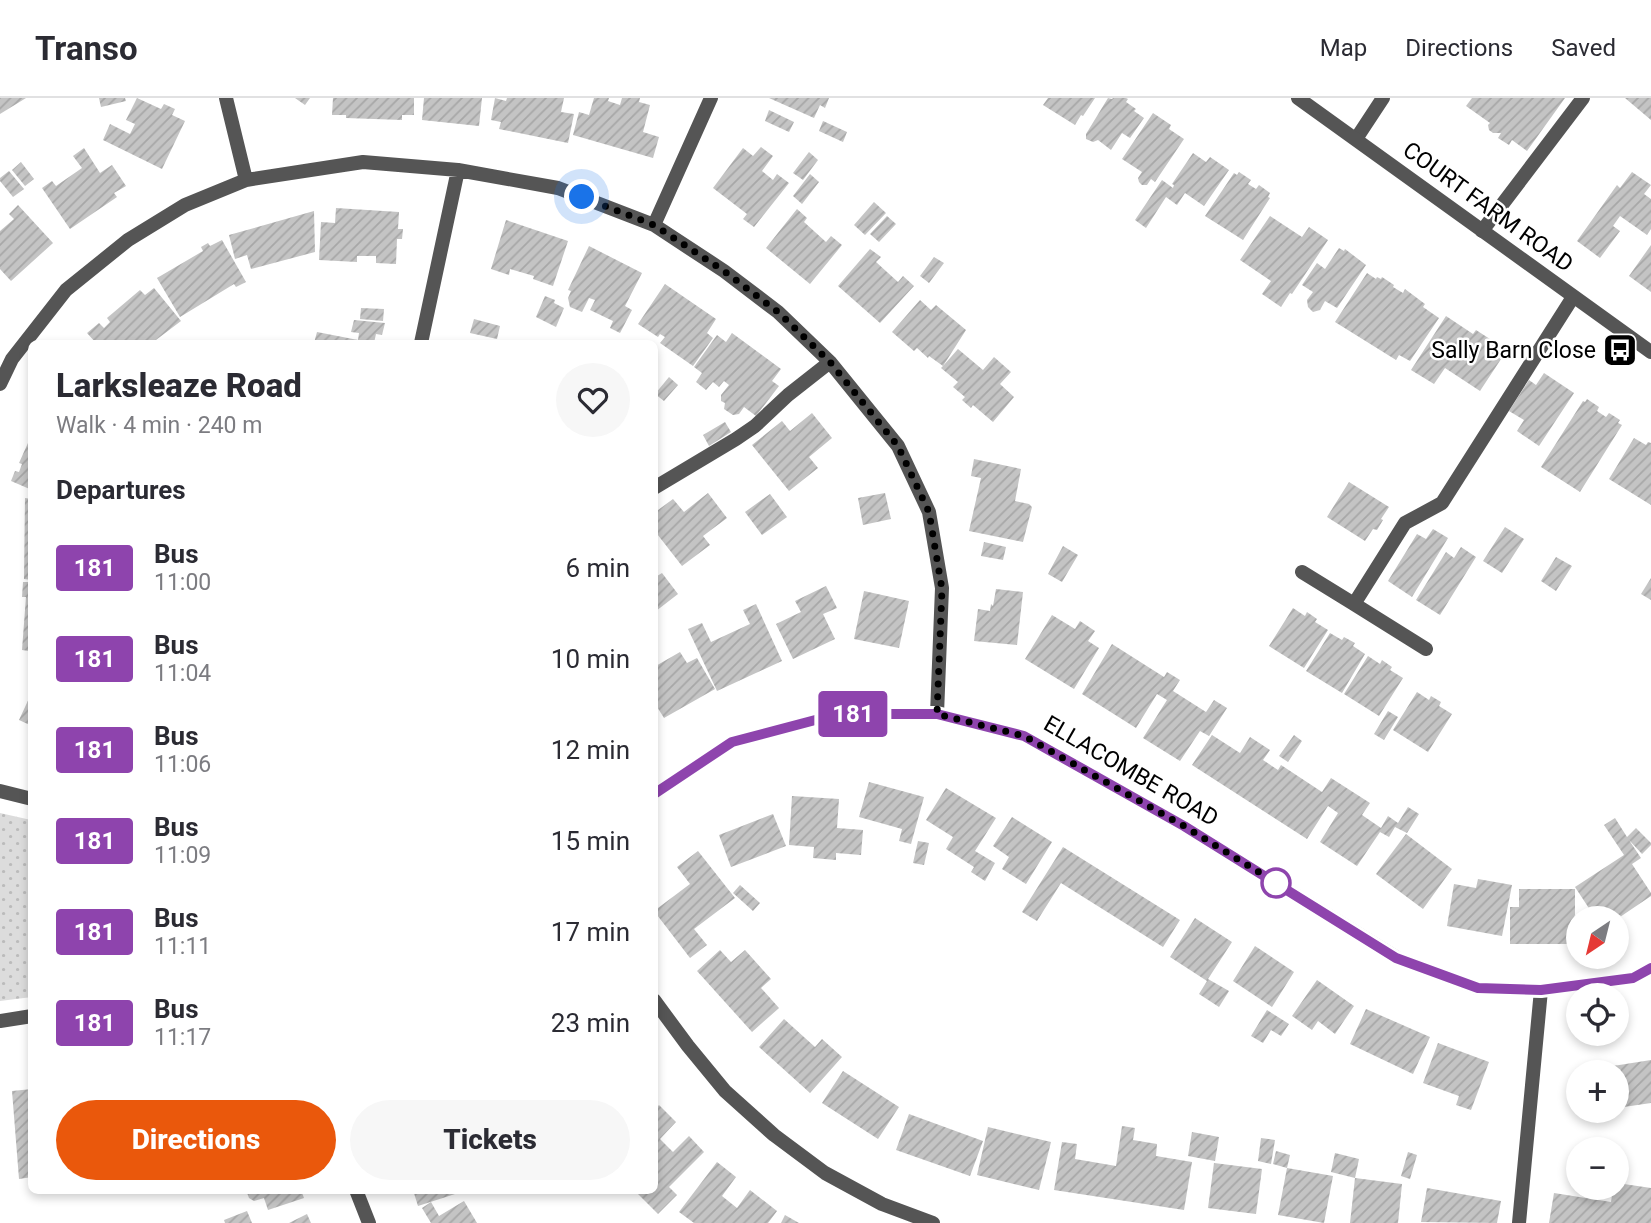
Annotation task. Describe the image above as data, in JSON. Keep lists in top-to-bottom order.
{
  "streets": {
    "street": ["COURT FARM ROAD", "ELLACOMBE ROAD"]
  },
  "places": {
    "bus stop": ["Sally Barn Close"]
  },
  "lines": ["bus line 181"],
  "north": "bottom left",
  "page": {
    "header": "Transo",
    "nav": ["Map", "Directions", "Saved"],
    "on_map": "181",
    "heading": [
      ["Larksleaze Road", "Walk · 4 min · 240 m"],
      "Departures"
    ],
    "list": [
      {
        "mark": "181",
        "name": "Bus",
        "note": "11:00",
        "value": "6 min"
      },
      {
        "mark": "181",
        "name": "Bus",
        "note": "11:04",
        "value": "10 min"
      },
      {
        "mark": "181",
        "name": "Bus",
        "note": "11:06",
        "value": "12 min"
      },
      {
        "mark": "181",
        "name": "Bus",
        "note": "11:09",
        "value": "15 min"
      },
      {
        "mark": "181",
        "name": "Bus",
        "note": "11:11",
        "value": "17 min"
      },
      {
        "mark": "181",
        "name": "Bus",
        "note": "11:17",
        "value": "23 min"
      }
    ],
    "map_buttons": ["+", "−"],
    "buttons": ["Directions", "Tickets"]
  }
}
